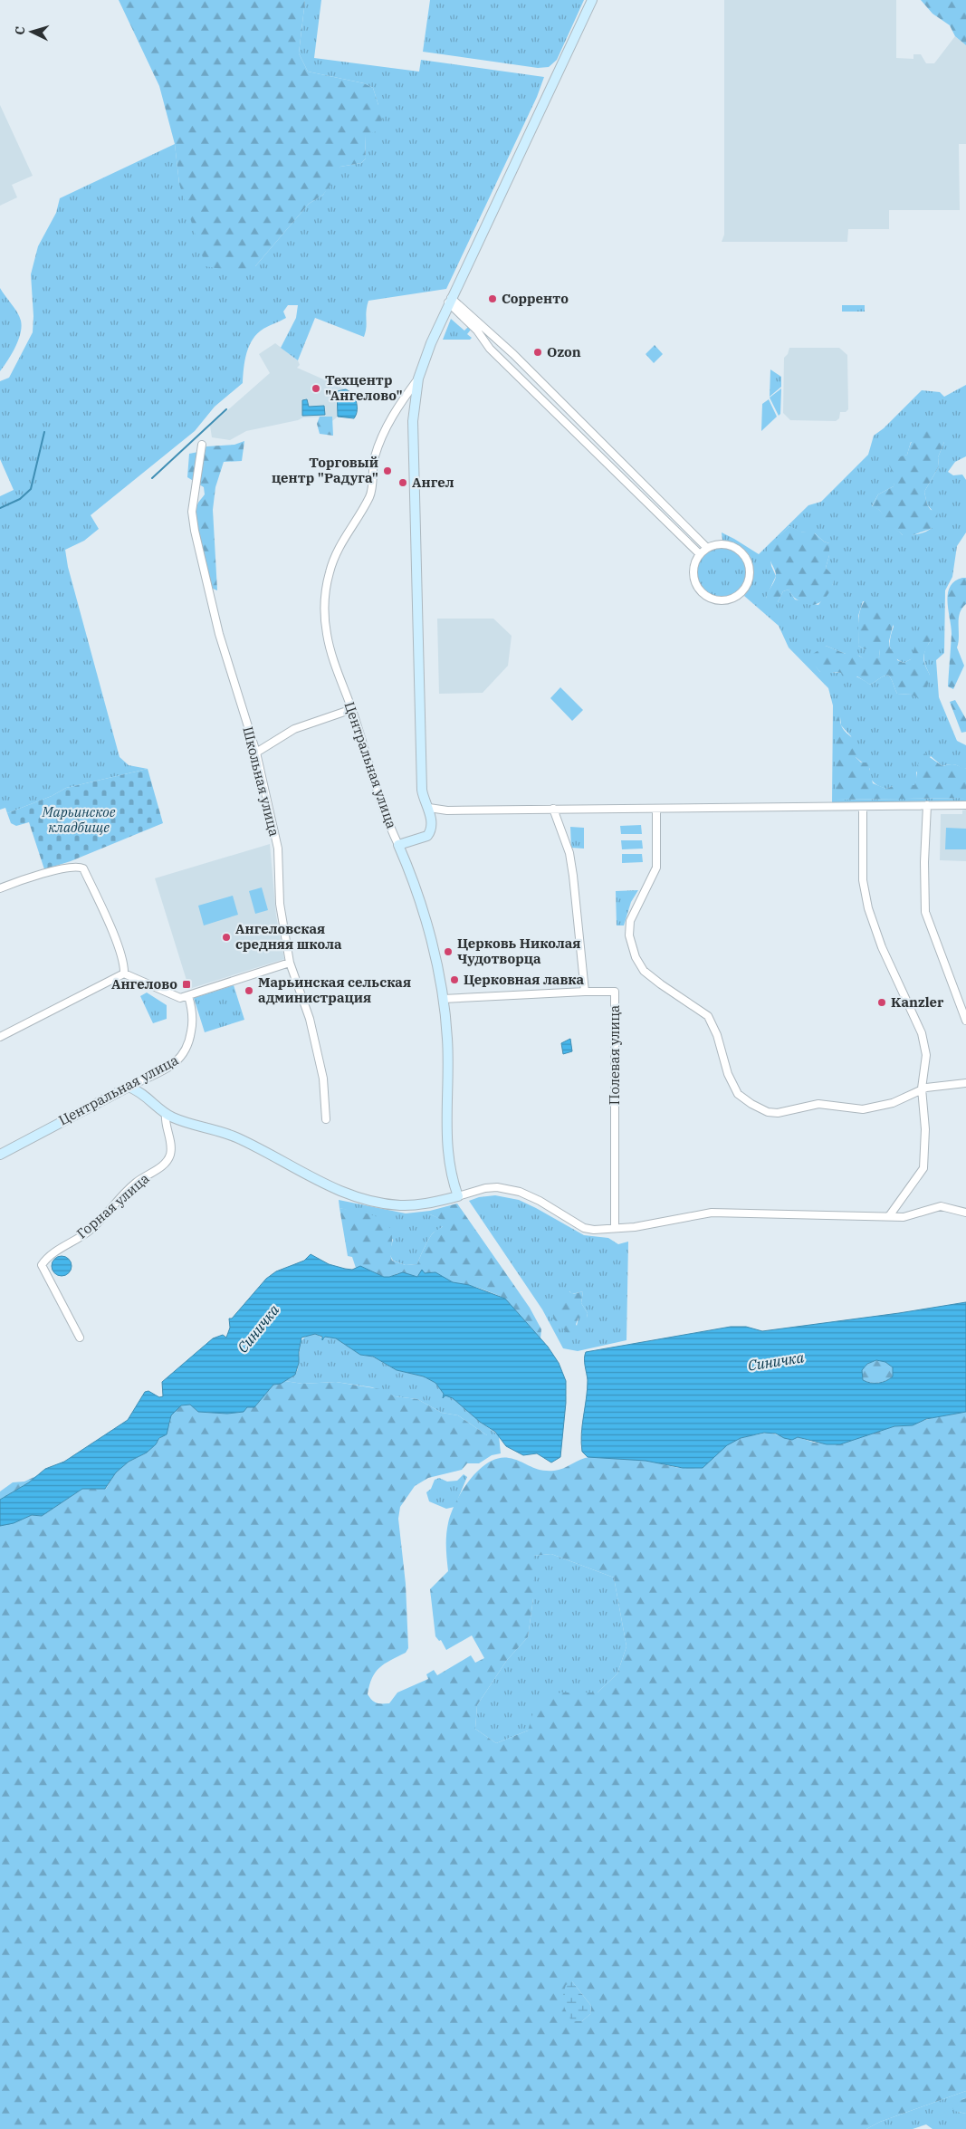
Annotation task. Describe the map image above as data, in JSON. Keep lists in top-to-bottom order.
{
  "streets": {
    "street": [
      "Центральная улица",
      "Школьная улица",
      "Полевая улица",
      "Горная улица"
    ]
  },
  "water": ["Синичка"],
  "parks": ["Марьинское кладбище"],
  "places": {
    "other": [
      "Сорренто",
      "Ozon",
      "Техцентр \"Ангелово\"",
      "Торговый центр \"Радуга\"",
      "Ангел",
      "Ангеловская средняя школа",
      "Церковь Николая Чудотворца",
      "Церковная лавка",
      "Марьинская сельская администрация",
      "Kanzler"
    ],
    "transit": ["Ангелово"]
  },
  "north": "left"
}
